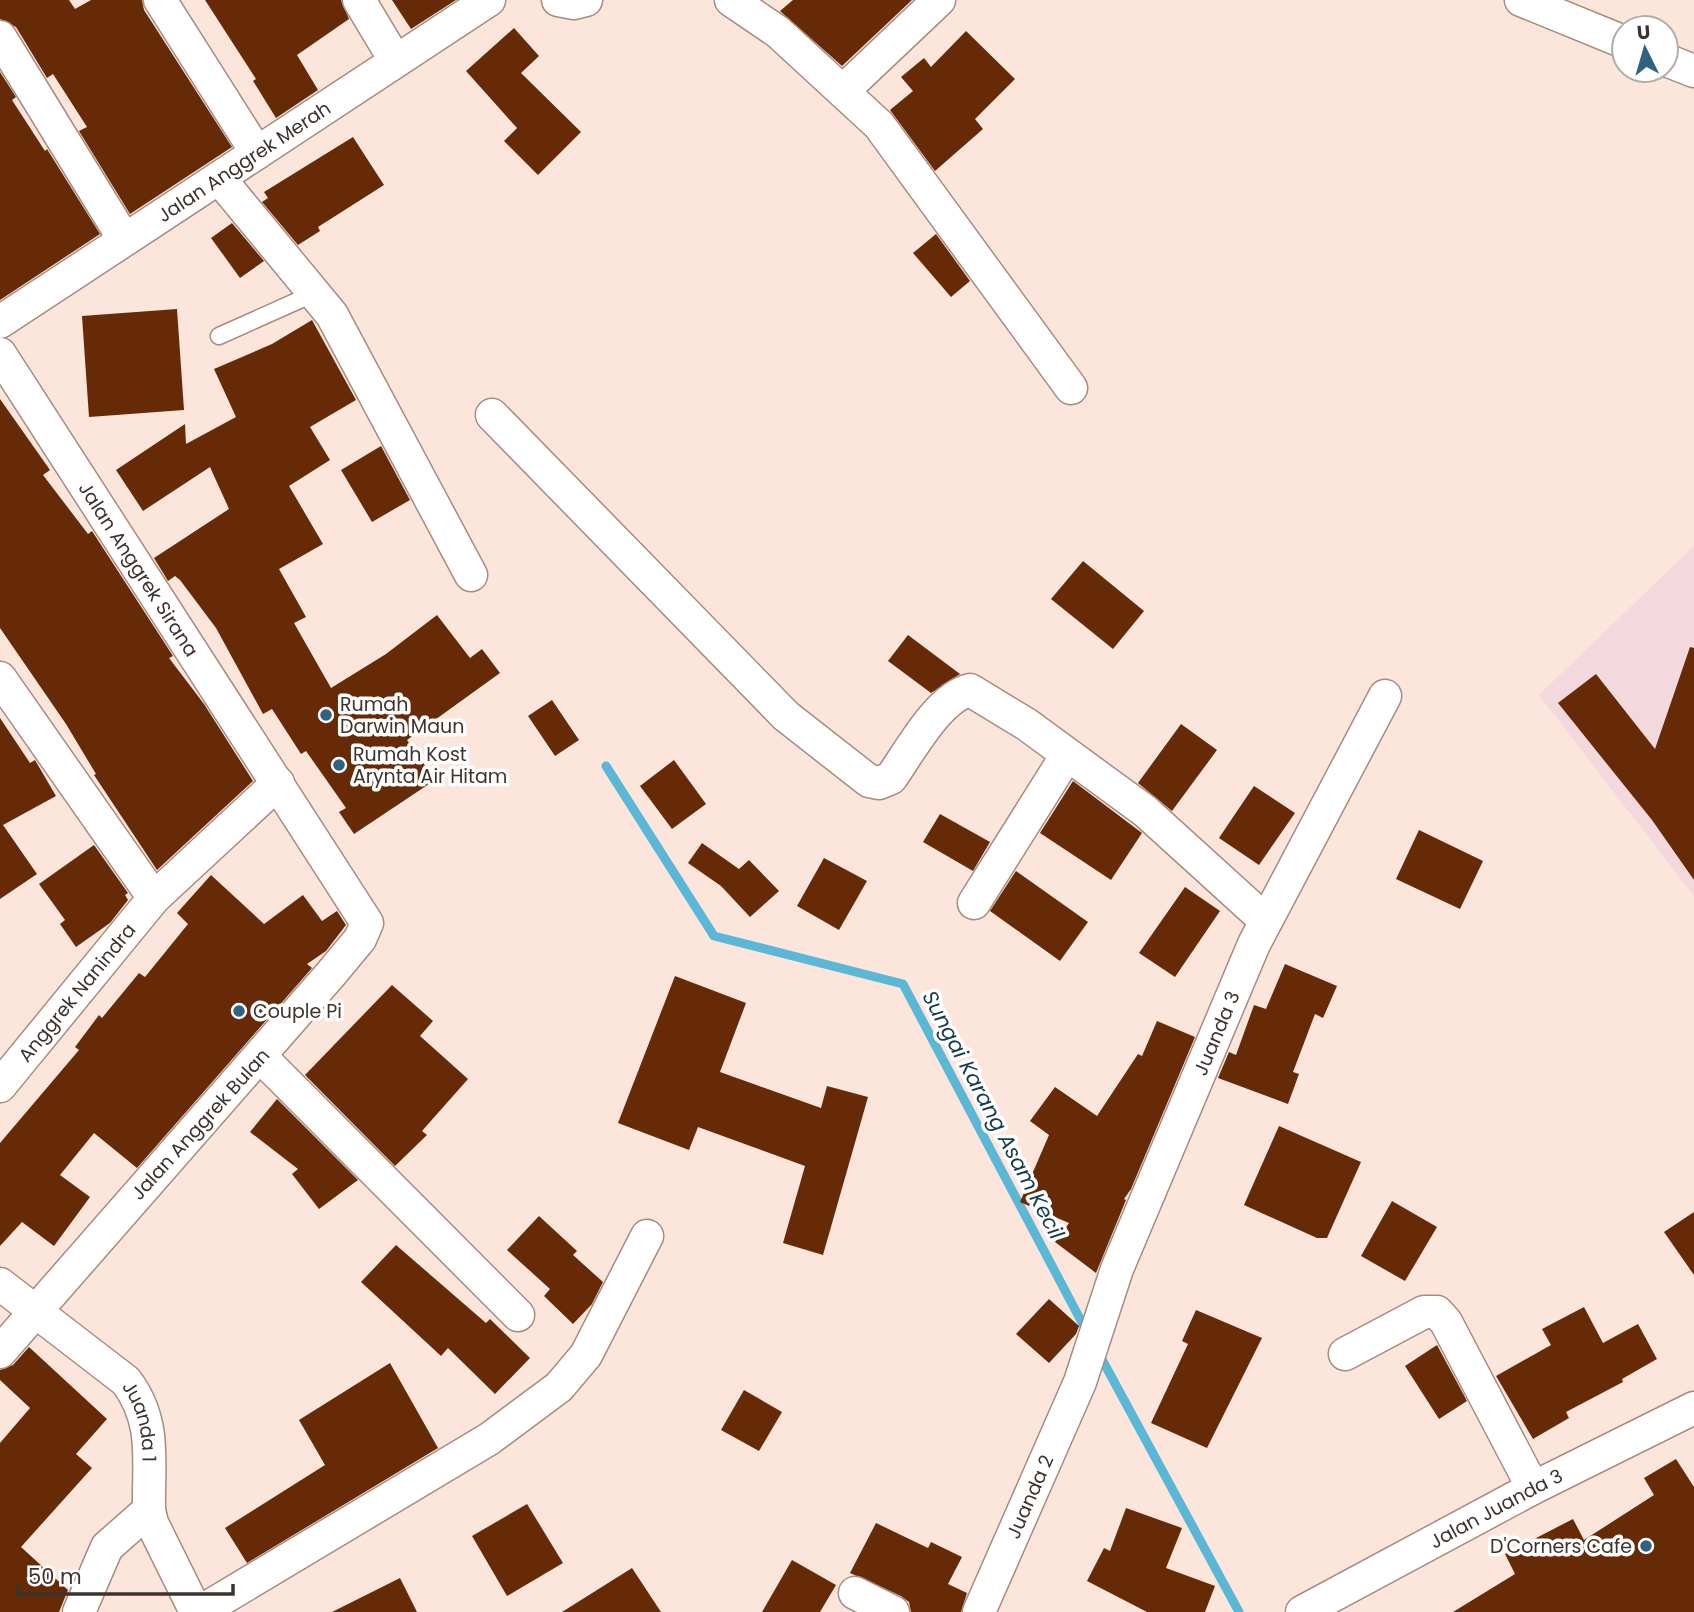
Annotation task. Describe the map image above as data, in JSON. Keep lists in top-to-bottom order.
{
  "streets": {
    "street": [
      "Jalan Anggrek Merah",
      "Jalan Anggrek Sirana",
      "Anggrek Nanindra",
      "Juanda 3",
      "Jalan Anggrek Bulan",
      "Juanda 1",
      "Juanda 2",
      "Jalan Juanda 3"
    ]
  },
  "crossings": [
    ["Jalan Anggrek Sirana", "Anggrek Nanindra"],
    ["Jalan Anggrek Sirana", "Jalan Anggrek Bulan"],
    ["Anggrek Nanindra", "Jalan Anggrek Bulan"],
    ["Juanda 3", "Juanda 2"],
    ["Jalan Anggrek Bulan", "Juanda 1"]
  ],
  "water": ["Sungai Karang Asam Kecil"],
  "places": [
    "Rumah Darwin Maun",
    "Rumah Kost Arynta Air Hitam",
    "Couple Pi",
    "D'Corners Cafe"
  ],
  "scale_bar": "50 m",
  "north": "top"
}
